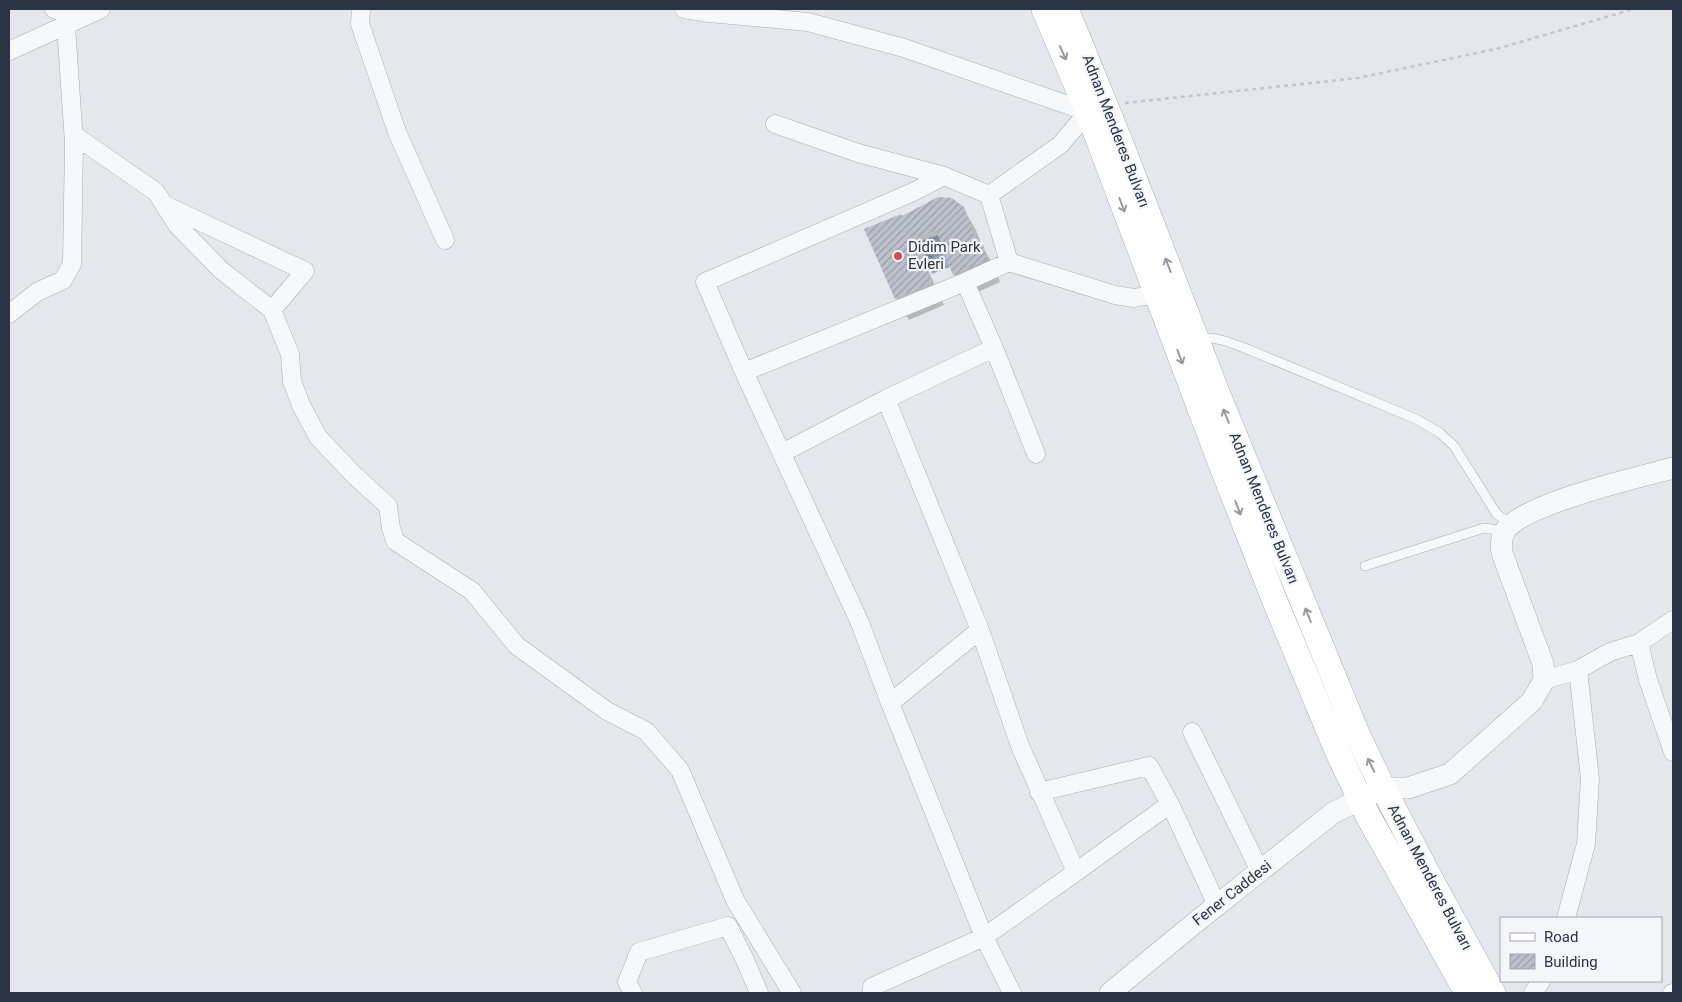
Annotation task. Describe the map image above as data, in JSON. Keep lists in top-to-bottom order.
{
  "streets": {
    "main road": ["Adnan Menderes Bulvarı"],
    "street": ["Fener Caddesi"]
  },
  "crossings": [
    ["Adnan Menderes Bulvarı", "Fener Caddesi"]
  ],
  "places": ["Didim Park Evleri"],
  "legend": ["Road", "Building"]
}
